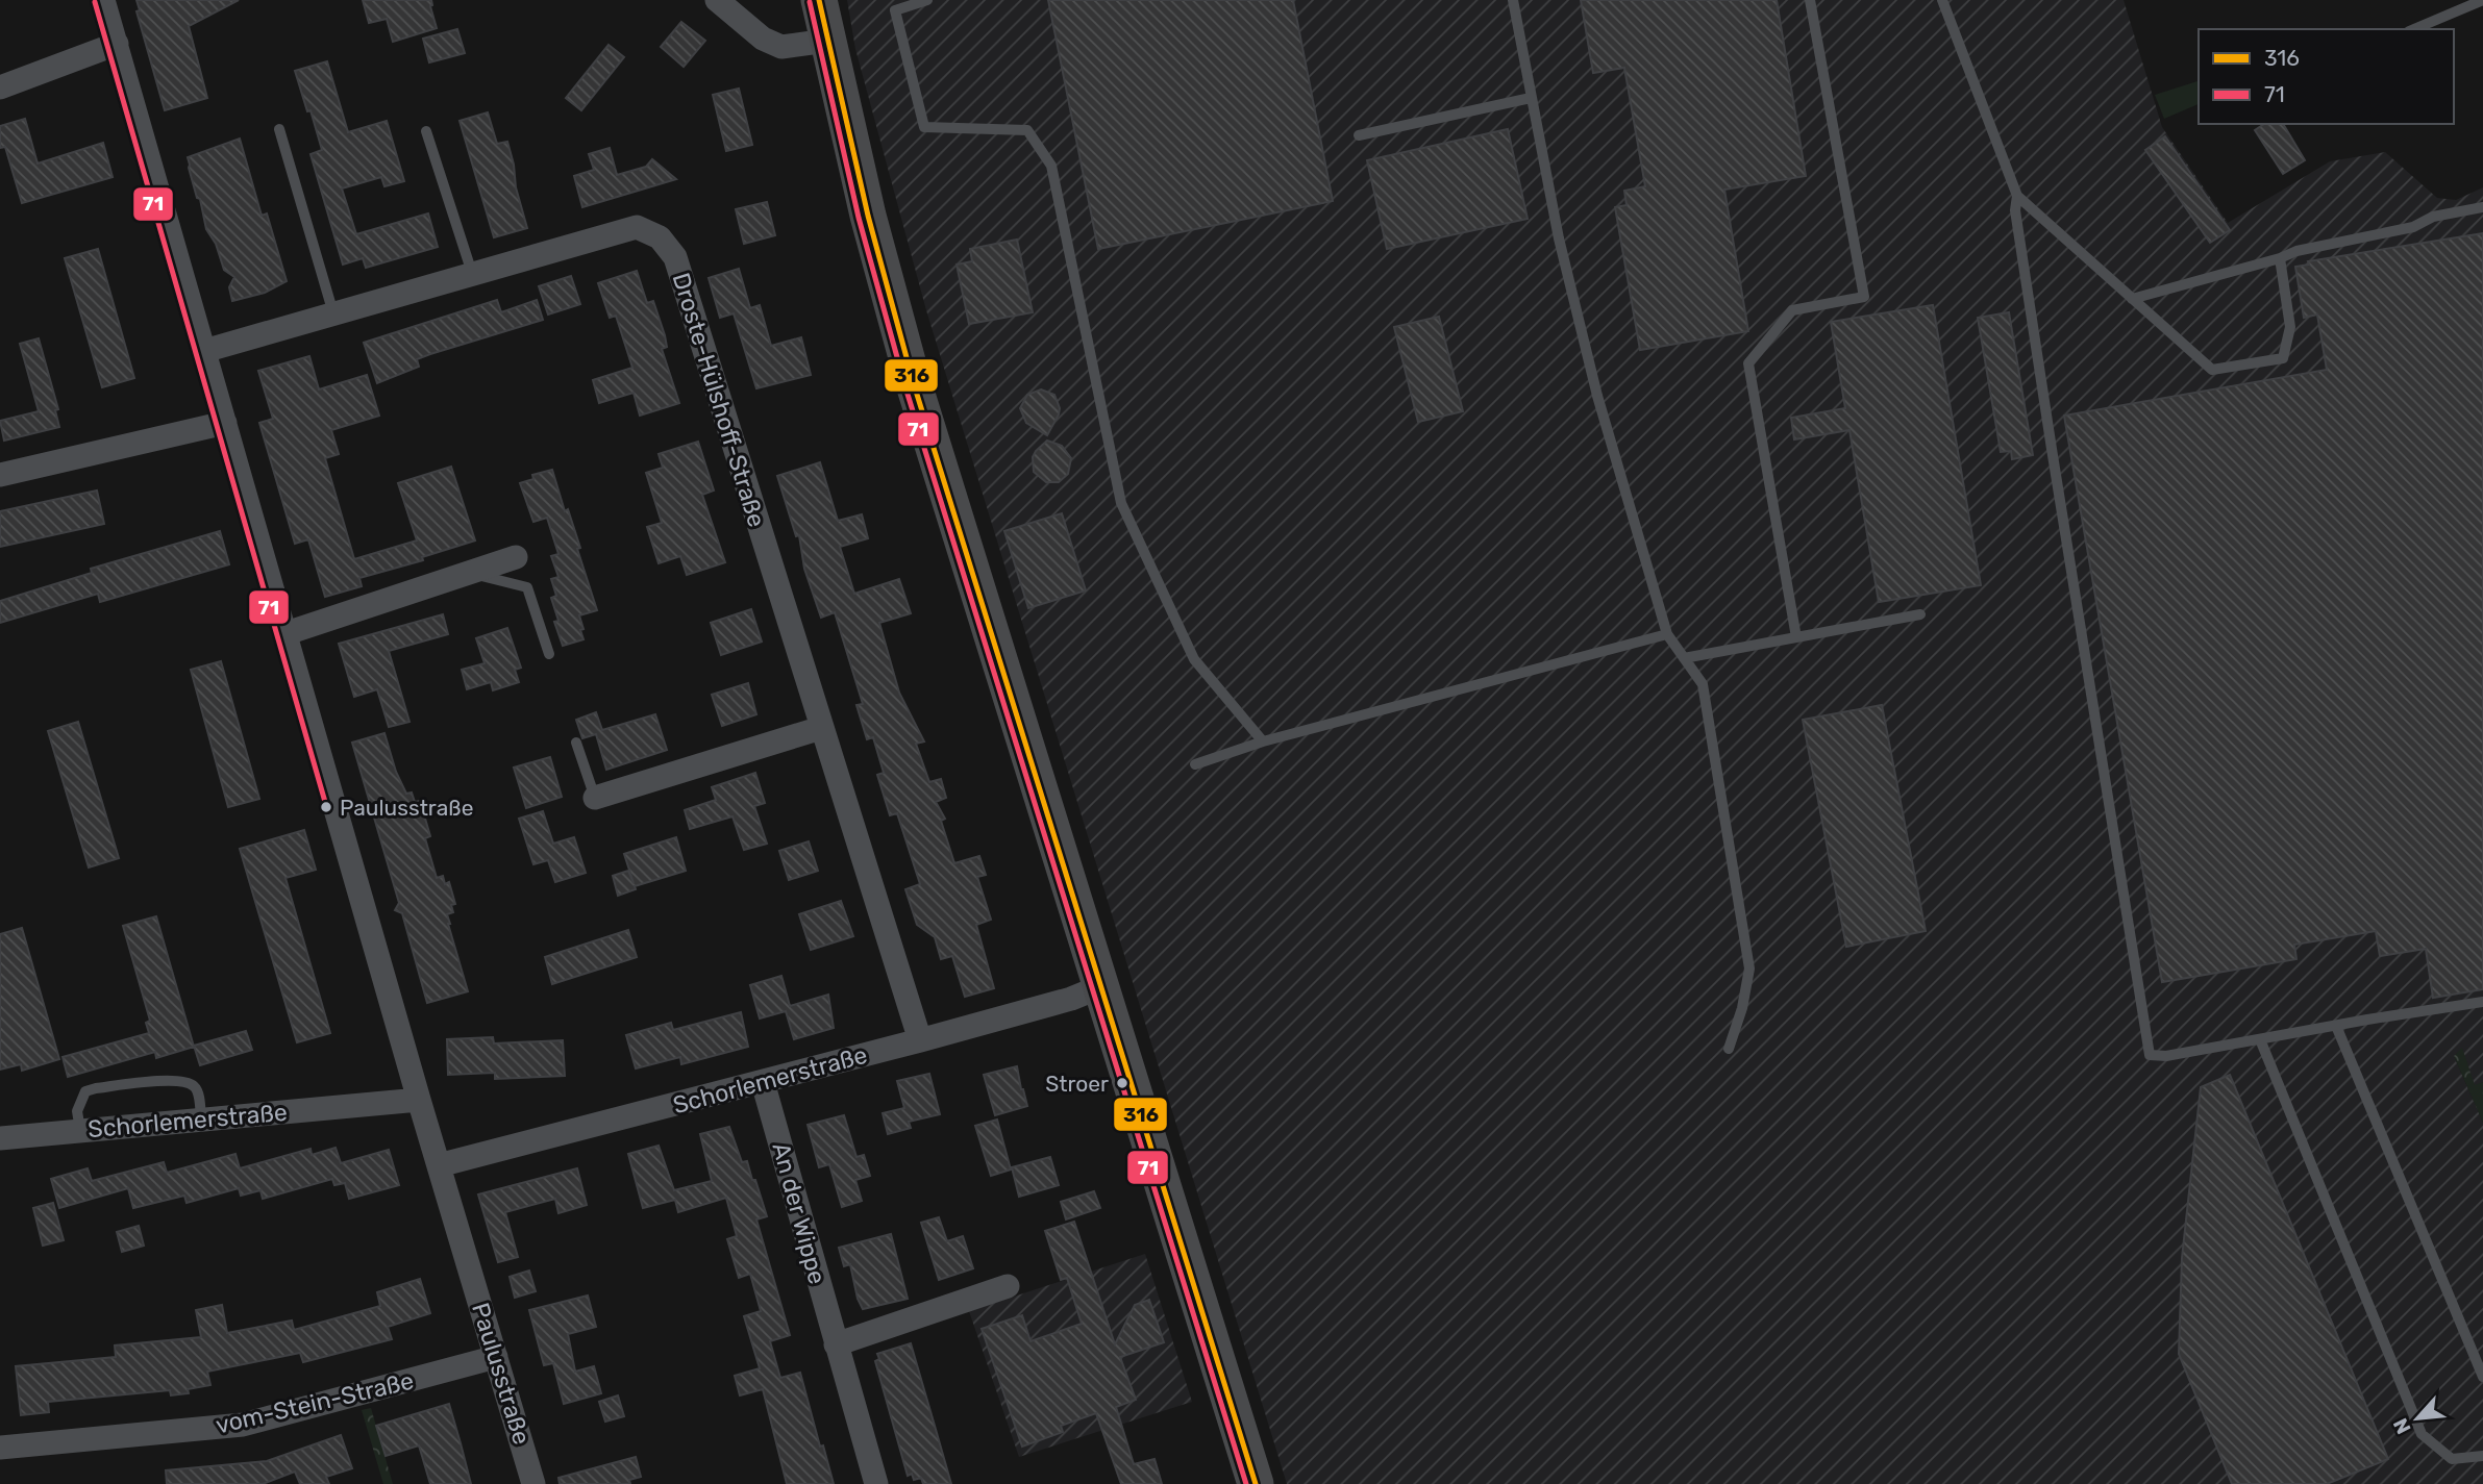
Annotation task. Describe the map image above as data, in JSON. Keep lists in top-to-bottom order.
{
  "streets": {
    "street": [
      "Droste-Hülshoff-Straße",
      "Schorlemerstraße",
      "An der Wippe",
      "Paulusstraße",
      "vom-Stein-Straße"
    ]
  },
  "crossings": [
    ["Droste-Hülshoff-Straße", "Schorlemerstraße"],
    ["Droste-Hülshoff-Straße", "Paulusstraße"],
    ["Schorlemerstraße", "An der Wippe"],
    ["Schorlemerstraße", "Paulusstraße"],
    ["Paulusstraße", "vom-Stein-Straße"]
  ],
  "places": ["Paulusstraße", "Stroer"],
  "lines": ["transit line 316", "transit line 71"],
  "legend": ["316", "71"],
  "north": "bottom left"
}
